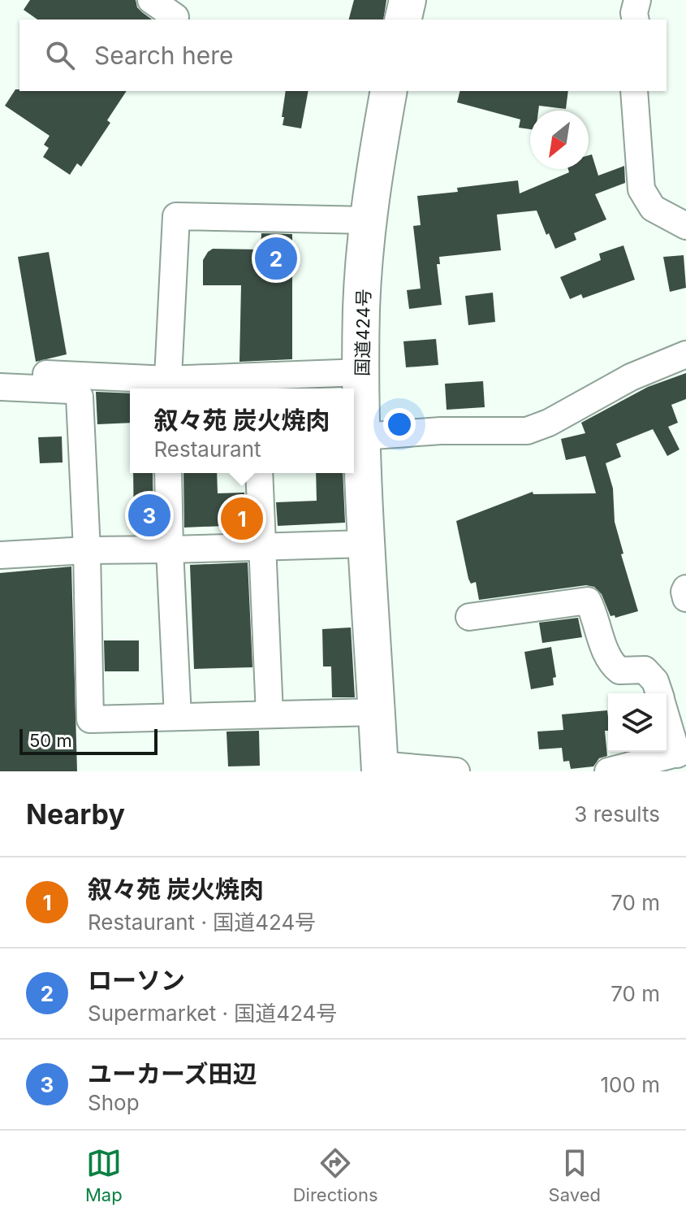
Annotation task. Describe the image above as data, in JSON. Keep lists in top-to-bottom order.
{
  "streets": {
    "highway": ["国道424号"]
  },
  "scale_bar": "50 m",
  "north": "bottom left",
  "page": {
    "search": "Search here",
    "pins": ["2", "3", "1"],
    "popup": ["叙々苑 炭火焼肉", "Restaurant"],
    "scale": "50 m",
    "heading": ["Nearby", "3 results"],
    "list": [
      {
        "mark": "1",
        "name": "叙々苑 炭火焼肉",
        "note": "Restaurant · 国道424号",
        "value": "70 m"
      },
      {
        "mark": "2",
        "name": "ローソン",
        "note": "Supermarket · 国道424号",
        "value": "70 m"
      },
      {
        "mark": "3",
        "name": "ユーカーズ田辺",
        "note": "Shop",
        "value": "100 m"
      }
    ],
    "nav": ["Map", "Directions", "Saved"]
  }
}
